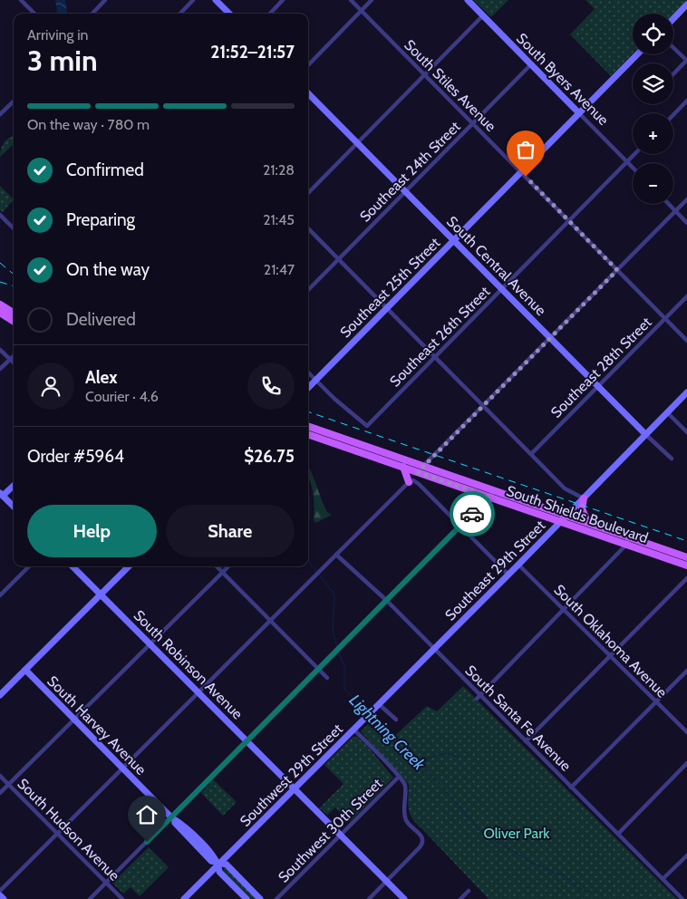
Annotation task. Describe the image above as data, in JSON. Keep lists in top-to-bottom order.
{
  "streets": {
    "main road": [
      "South Byers Avenue",
      "South Central Avenue",
      "Southeast 25th Street",
      "South Shields Boulevard",
      "Southeast 29th Street",
      "South Robinson Avenue",
      "South Harvey Avenue",
      "Southwest 29th Street"
    ],
    "street": [
      "South Stiles Avenue",
      "Southeast 24th Street",
      "Southeast 26th Street",
      "Southeast 28th Street",
      "South Oklahoma Avenue",
      "South Santa Fe Avenue",
      "South Hudson Avenue",
      "Southwest 30th Street"
    ]
  },
  "crossings": [
    ["South Byers Avenue", "Southeast 24th Street"],
    ["South Byers Avenue", "Southeast 25th Street"],
    ["South Byers Avenue", "Southeast 26th Street"],
    ["South Stiles Avenue", "Southeast 24th Street"],
    ["South Stiles Avenue", "Southeast 25th Street"],
    ["South Stiles Avenue", "Southeast 26th Street"],
    ["South Stiles Avenue", "Southeast 28th Street"],
    ["Southeast 24th Street", "South Central Avenue"],
    ["South Central Avenue", "Southeast 25th Street"],
    ["South Central Avenue", "Southeast 26th Street"],
    ["South Central Avenue", "Southeast 28th Street"],
    ["South Central Avenue", "Southeast 29th Street"],
    ["Southeast 25th Street", "Southeast 26th Street"],
    ["South Shields Boulevard", "Southeast 29th Street"],
    ["Southeast 29th Street", "South Oklahoma Avenue"],
    ["Southeast 29th Street", "South Santa Fe Avenue"],
    ["Southeast 29th Street", "Southwest 29th Street"],
    ["South Robinson Avenue", "Southwest 29th Street"],
    ["South Robinson Avenue", "Southwest 30th Street"],
    ["South Santa Fe Avenue", "Southwest 29th Street"],
    ["South Harvey Avenue", "Southwest 29th Street"]
  ],
  "water": ["Lightning Creek"],
  "parks": ["Oliver Park"],
  "page": {
    "map_buttons": ["+", "−"],
    "heading": ["3 min", "Arriving in", "21:52–21:57"],
    "panel": [
      "Alex",
      "Courier · 4.6",
      "Order #5964",
      "$26.75"
    ],
    "bar": "On the way · 780 m",
    "list": [
      ["Confirmed", "21:28"],
      ["Preparing", "21:45"],
      ["On the way", "21:47"],
      "Delivered"
    ],
    "buttons": ["Help", "Share"]
  }
}
